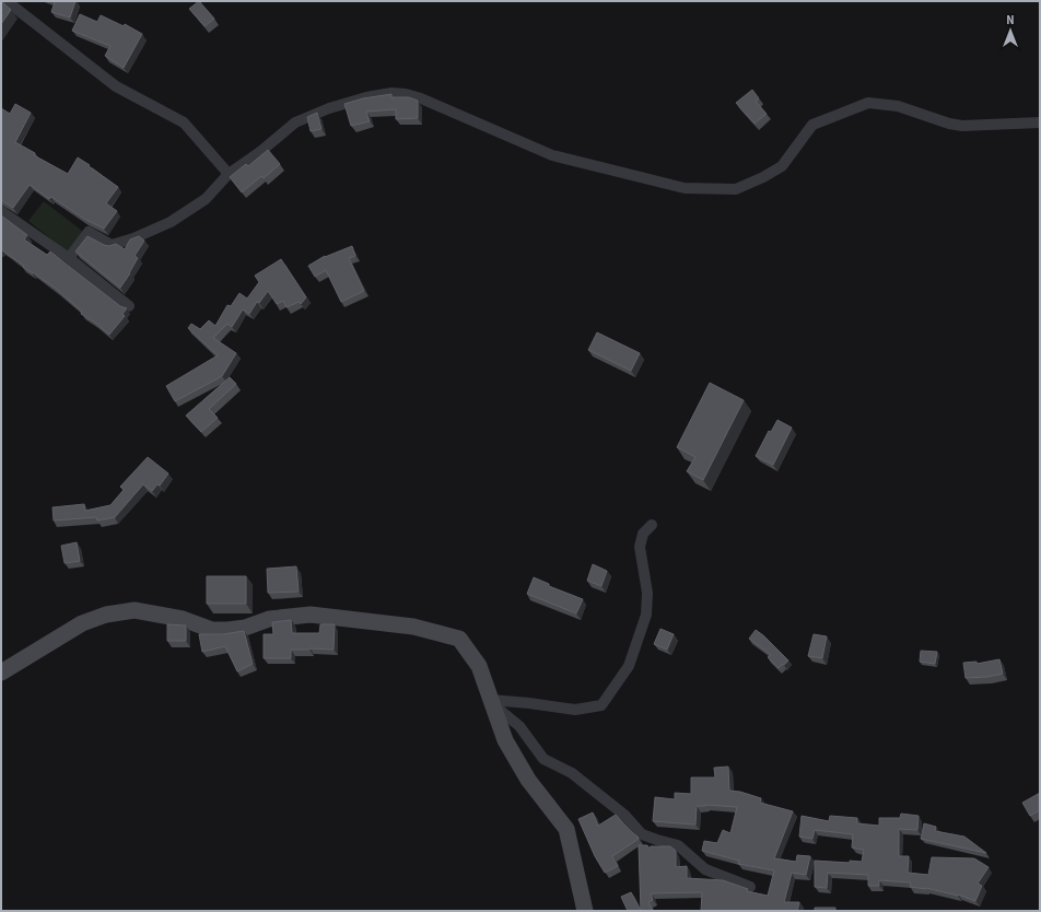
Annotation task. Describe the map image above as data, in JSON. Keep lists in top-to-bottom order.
{
  "north": "top"
}
